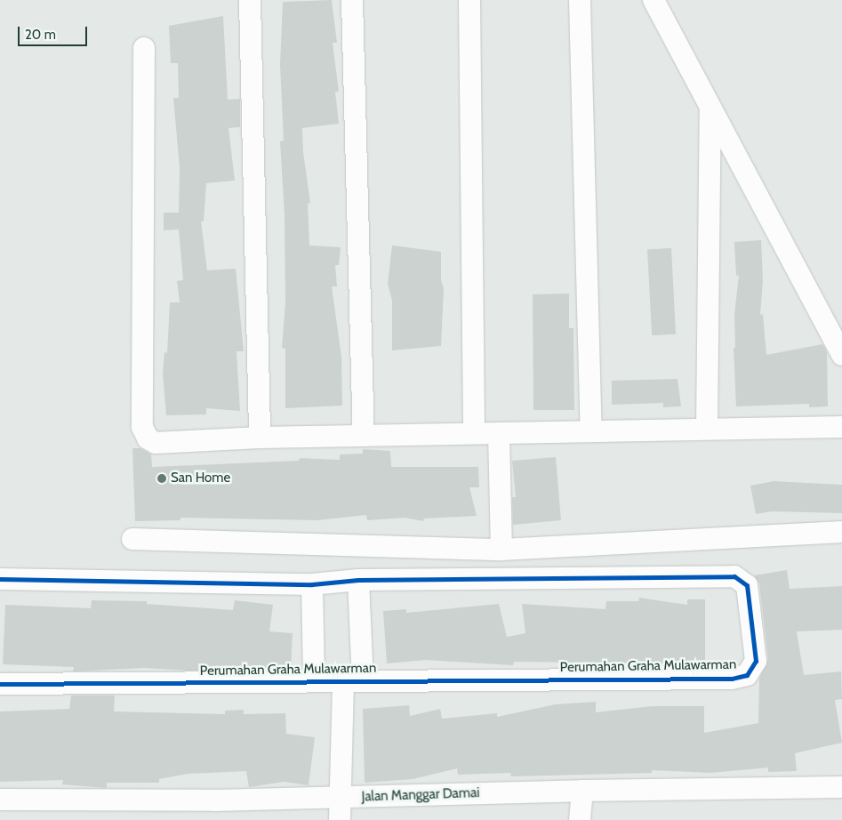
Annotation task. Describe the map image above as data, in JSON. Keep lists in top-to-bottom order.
{
  "streets": {
    "street": ["Perumahan Graha Mulawarman", "Jalan Manggar Damai"]
  },
  "crossings": [
    ["Perumahan Graha Mulawarman", "Jalan Manggar Damai"]
  ],
  "places": ["San Home"],
  "scale_bar": "20 m"
}
